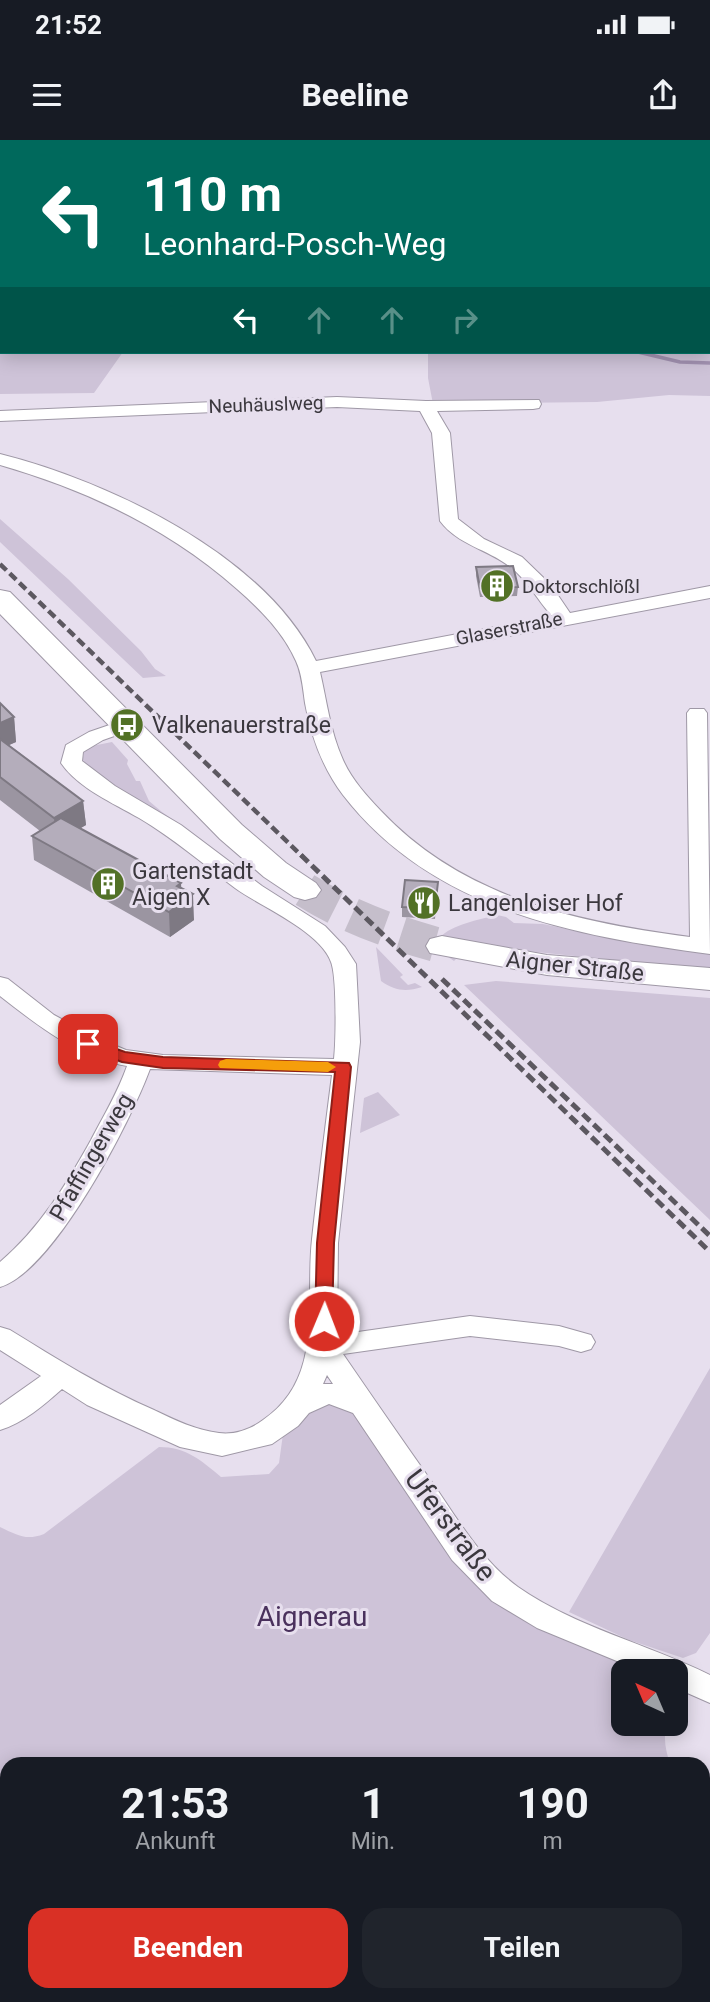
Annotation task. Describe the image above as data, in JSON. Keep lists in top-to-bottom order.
{
  "streets": {
    "main road": ["Aigner Straße"],
    "street": [
      "Neuhäuslweg",
      "Glaserstraße",
      "Pfaffingerweg",
      "Uferstraße"
    ]
  },
  "parks": ["Aignerau"],
  "places": {
    "building": ["Doktorschlößl", "Gartenstadt Aigen X"],
    "bus stop": ["Valkenauerstraße"],
    "restaurant": ["Langenloiser Hof"]
  },
  "north": "top left",
  "page": {
    "status": "21:52",
    "header": "Beeline",
    "turn": ["110 m", "Leonhard-Posch-Weg"],
    "eta": [
      "21:53",
      "Ankunft",
      "1",
      "Min.",
      "190",
      "m"
    ],
    "buttons": ["Beenden", "Teilen"]
  }
}
